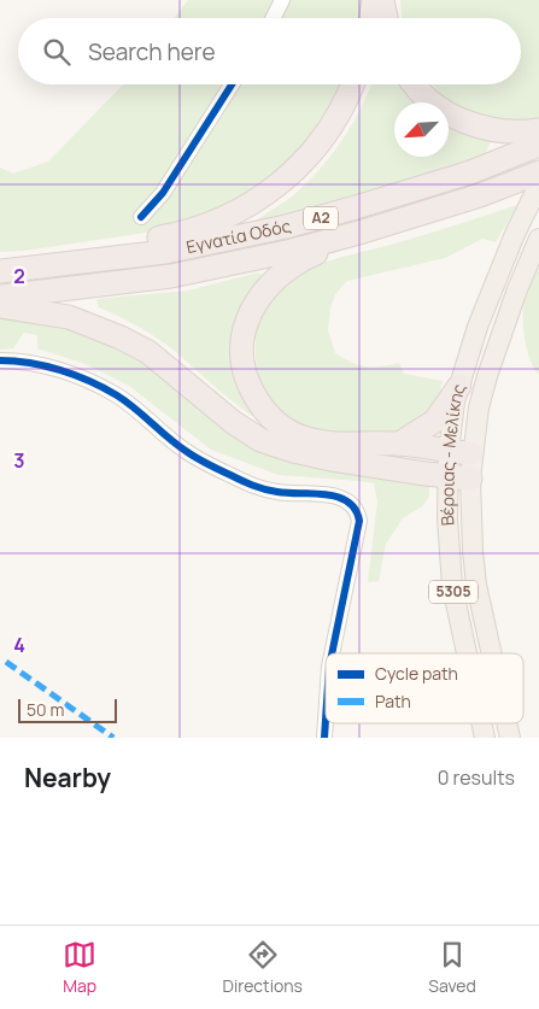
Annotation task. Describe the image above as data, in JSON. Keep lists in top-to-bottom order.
{
  "streets": {
    "highway": ["Α2", "Εγνατία Οδός"],
    "main road": ["Βέροιας - Μελίκης", "5305"]
  },
  "crossings": [
    ["Εγνατία Οδός", "Βέροιας - Μελίκης"]
  ],
  "legend": ["Cycle path", "Path"],
  "scale_bar": "50 m",
  "north": "bottom left",
  "page": {
    "search": "Search here",
    "scale": "50 m",
    "heading": ["Nearby", "0 results"],
    "nav": ["Map", "Directions", "Saved"]
  },
  "grid": {
    "rows": ["2", "3", "4"]
  }
}
